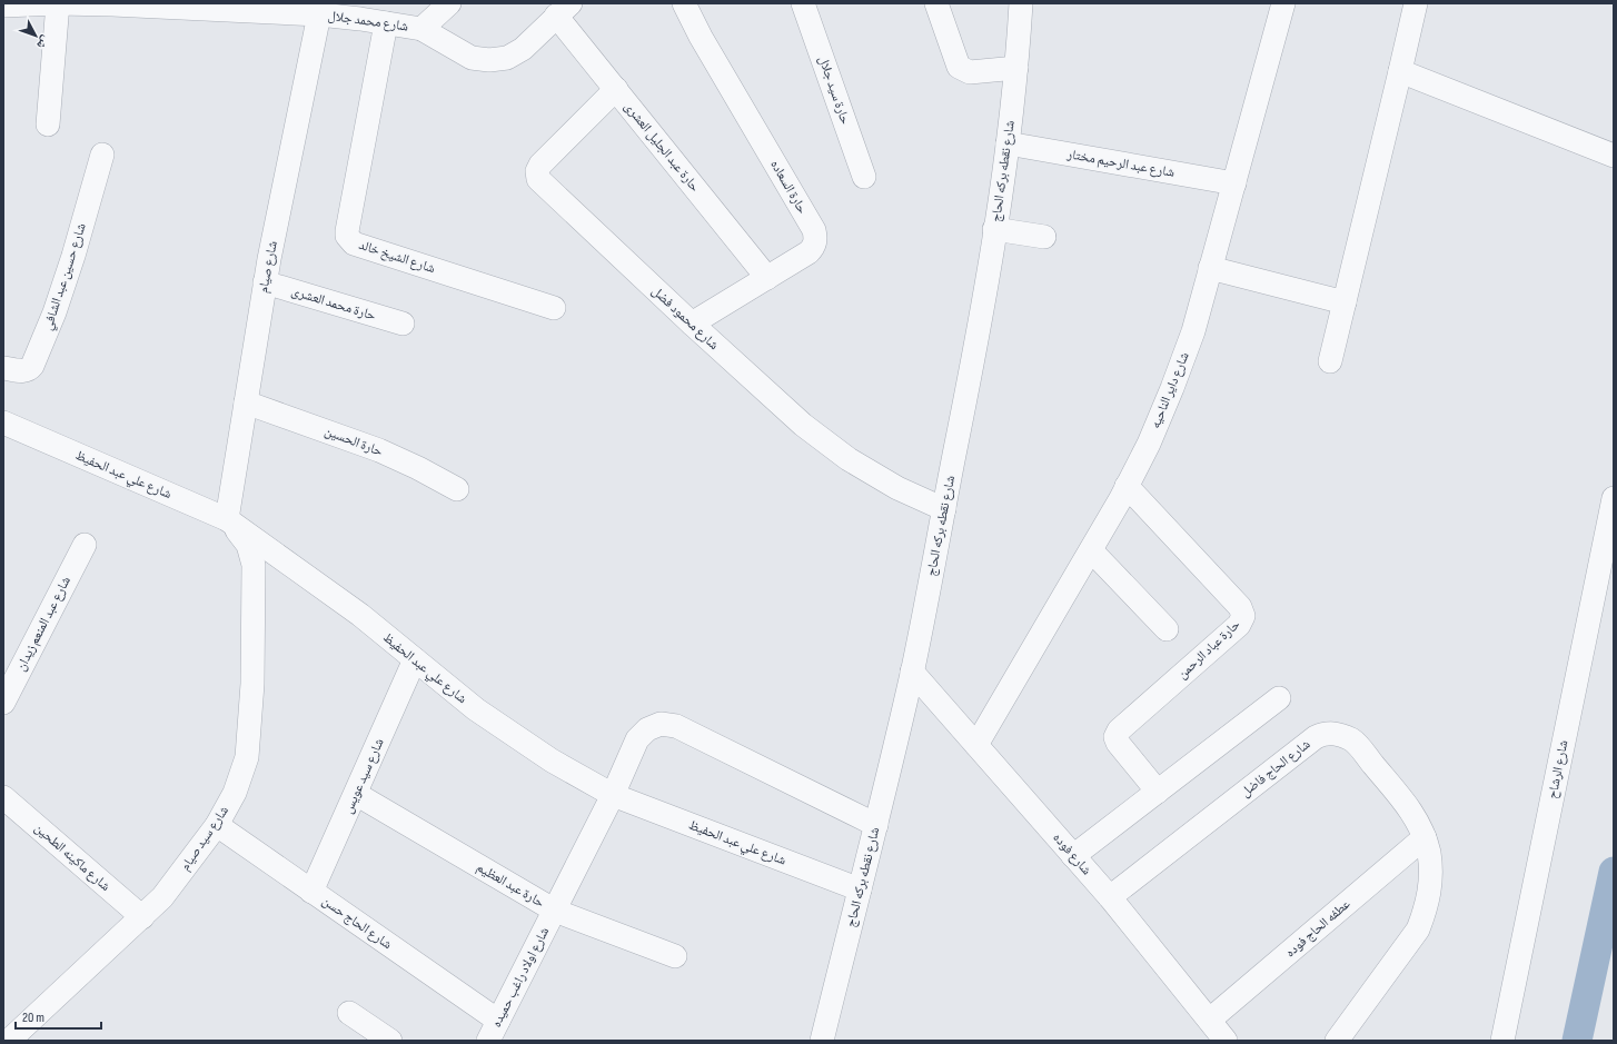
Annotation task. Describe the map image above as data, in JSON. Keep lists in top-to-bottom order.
{
  "streets": {
    "street": [
      "شارع محمد جلال",
      "حارة سيد جلال",
      "حارة عبد الجليل العشرى",
      "شارع عبد الرحيم مختار",
      "شارع نقطه بركه الحاج",
      "حارة السعاده",
      "شارع الشيخ خالد",
      "شارع صيام",
      "شارع حسين عبد الشافي",
      "حارة محمد العشرى",
      "شارع محمود فضل",
      "شارع داير الناحيه",
      "حارة الحسين",
      "شارع علي عبد الحفيظ",
      "شارع عبد المنعم زيدان",
      "حارة عباد الرحمن",
      "شارع الحاج فاضل",
      "شارع الرشاح",
      "شارع سيد عويس",
      "شارع سيد صيام",
      "شارع فوده",
      "شارع ماكينه الطحين",
      "حارة عبد العظيم",
      "شارع الحاج حسن",
      "عطفه الحاج فوده",
      "شارع اولاد راغب حميده"
    ]
  },
  "crossings": [
    ["شارع محمد جلال", "حارة عبد الجليل العشرى"],
    ["شارع محمد جلال", "شارع الشيخ خالد"],
    ["شارع محمد جلال", "شارع صيام"],
    ["حارة عبد الجليل العشرى", "حارة السعاده"],
    ["حارة عبد الجليل العشرى", "شارع محمود فضل"],
    ["شارع عبد الرحيم مختار", "شارع نقطه بركه الحاج"],
    ["شارع عبد الرحيم مختار", "شارع داير الناحيه"],
    ["شارع نقطه بركه الحاج", "شارع محمود فضل"],
    ["شارع نقطه بركه الحاج", "شارع علي عبد الحفيظ"],
    ["شارع نقطه بركه الحاج", "شارع فوده"],
    ["شارع نقطه بركه الحاج", "شارع اولاد راغب حميده"],
    ["حارة السعاده", "شارع محمود فضل"],
    ["شارع صيام", "حارة محمد العشرى"],
    ["شارع صيام", "حارة الحسين"],
    ["شارع صيام", "شارع علي عبد الحفيظ"],
    ["شارع صيام", "شارع سيد صيام"],
    ["شارع داير الناحيه", "حارة عباد الرحمن"],
    ["شارع داير الناحيه", "شارع فوده"],
    ["شارع علي عبد الحفيظ", "شارع سيد عويس"],
    ["شارع علي عبد الحفيظ", "شارع سيد صيام"],
    ["شارع علي عبد الحفيظ", "شارع اولاد راغب حميده"],
    ["شارع الحاج فاضل", "شارع فوده"],
    ["شارع الحاج فاضل", "عطفه الحاج فوده"],
    ["شارع سيد عويس", "حارة عبد العظيم"],
    ["شارع سيد عويس", "شارع الحاج حسن"],
    ["شارع سيد صيام", "شارع ماكينه الطحين"],
    ["شارع سيد صيام", "شارع الحاج حسن"],
    ["شارع فوده", "عطفه الحاج فوده"],
    ["حارة عبد العظيم", "شارع اولاد راغب حميده"],
    ["شارع الحاج حسن", "شارع اولاد راغب حميده"]
  ],
  "scale_bar": "20 m",
  "north": "bottom right"
}
